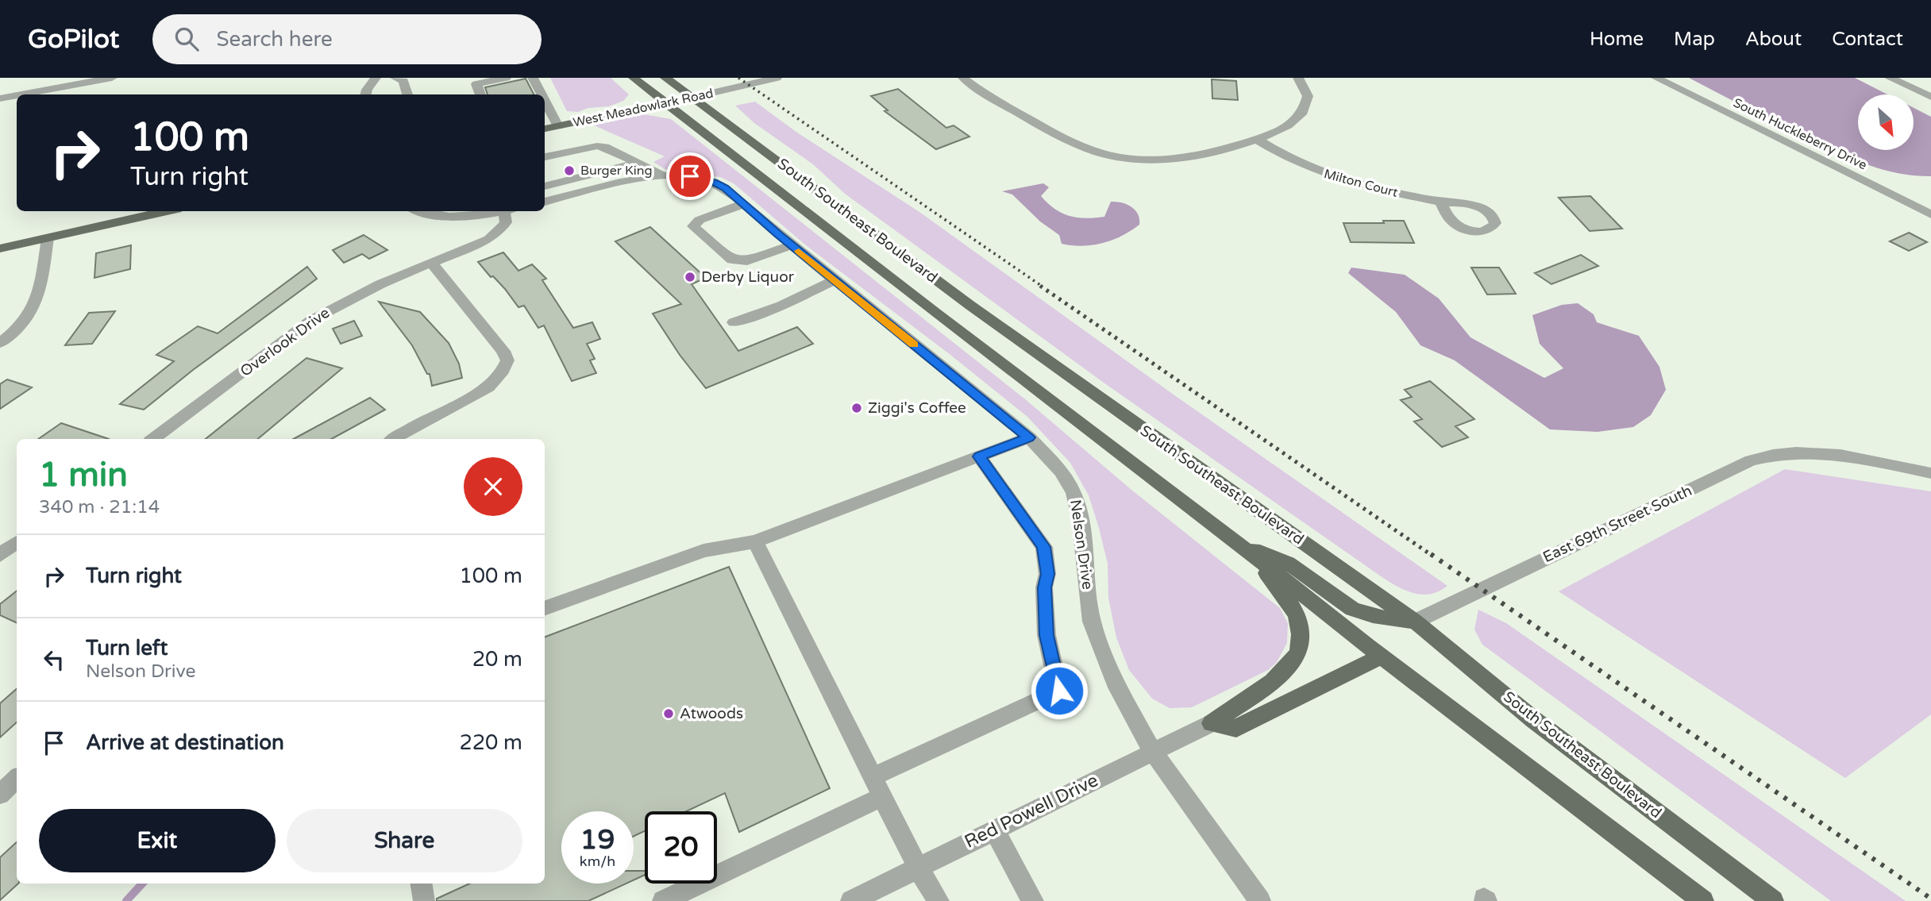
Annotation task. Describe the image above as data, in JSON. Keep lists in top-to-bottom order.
{
  "streets": {
    "main road": ["West Meadowlark Road", "South Southeast Boulevard"],
    "street": [
      "South Huckleberry Drive",
      "Milton Court",
      "Overlook Drive",
      "East 69th Street South",
      "Nelson Drive",
      "Red Powell Drive"
    ]
  },
  "crossings": [
    ["West Meadowlark Road", "South Southeast Boulevard"],
    ["South Southeast Boulevard", "East 69th Street South"],
    ["Nelson Drive", "Red Powell Drive"]
  ],
  "places": [
    "Burger King",
    "Derby Liquor",
    "Ziggi's Coffee",
    "Atwoods"
  ],
  "north": "bottom right",
  "page": {
    "header": "GoPilot",
    "search": "Search here",
    "nav": [
      "Home",
      "Map",
      "About",
      "Contact"
    ],
    "turn": ["100 m", "Turn right"],
    "heading": ["1 min", "340 m · 21:14"],
    "list": [
      {
        "name": "Turn right",
        "value": "100 m"
      },
      {
        "name": "Turn left",
        "note": "Nelson Drive",
        "value": "20 m"
      },
      {
        "name": "Arrive at destination",
        "value": "220 m"
      }
    ],
    "buttons": ["Exit", "Share"],
    "speed": "19 km/h",
    "limit": "20"
  }
}
